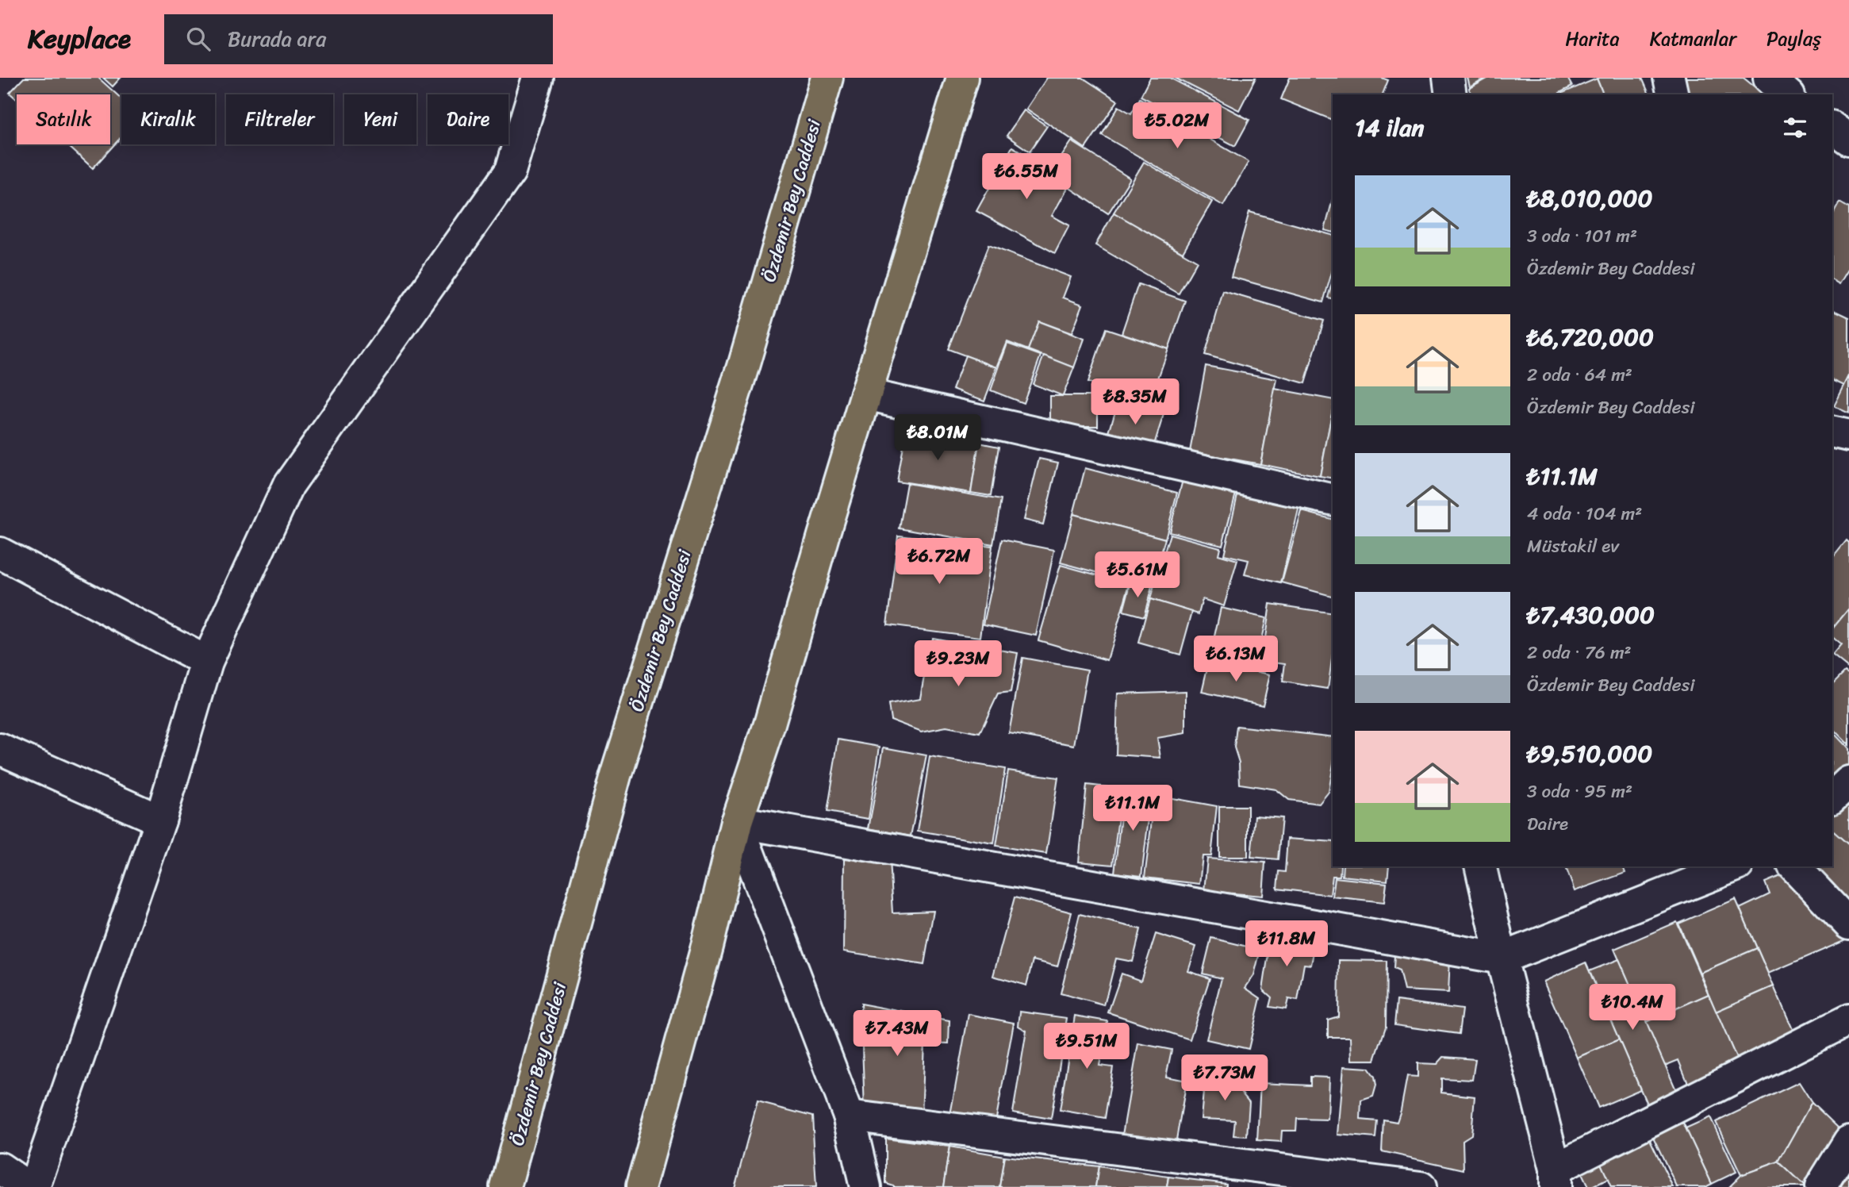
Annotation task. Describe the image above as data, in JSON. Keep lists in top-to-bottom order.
{
  "streets": {
    "main road": ["Özdemir Bey Caddesi"]
  },
  "page": {
    "header": "Keyplace",
    "search": "Burada ara",
    "nav": ["Harita", "Katmanlar", "Paylaş"],
    "chip": [
      "Satılık",
      "Kiralık",
      "Filtreler",
      "Yeni",
      "Daire"
    ],
    "heading": "14 ilan",
    "price": [
      "₺5.02M",
      "₺6.55M",
      "₺8.35M",
      "₺8.01M",
      "₺6.72M",
      "₺5.61M",
      "₺6.13M",
      "₺9.23M",
      "₺11.1M",
      "₺11.8M",
      "₺10.4M",
      "₺7.43M",
      "₺9.51M",
      "₺7.73M"
    ],
    "list": [
      {
        "name": "₺8,010,000",
        "note": "3 oda · 101 m² · Özdemir Bey Caddesi"
      },
      {
        "name": "₺6,720,000",
        "note": "2 oda · 64 m² · Özdemir Bey Caddesi"
      },
      {
        "name": "₺11.1M",
        "note": "4 oda · 104 m² · Müstakil ev"
      },
      {
        "name": "₺7,430,000",
        "note": "2 oda · 76 m² · Özdemir Bey Caddesi"
      },
      {
        "name": "₺9,510,000",
        "note": "3 oda · 95 m² · Daire"
      }
    ]
  }
}
